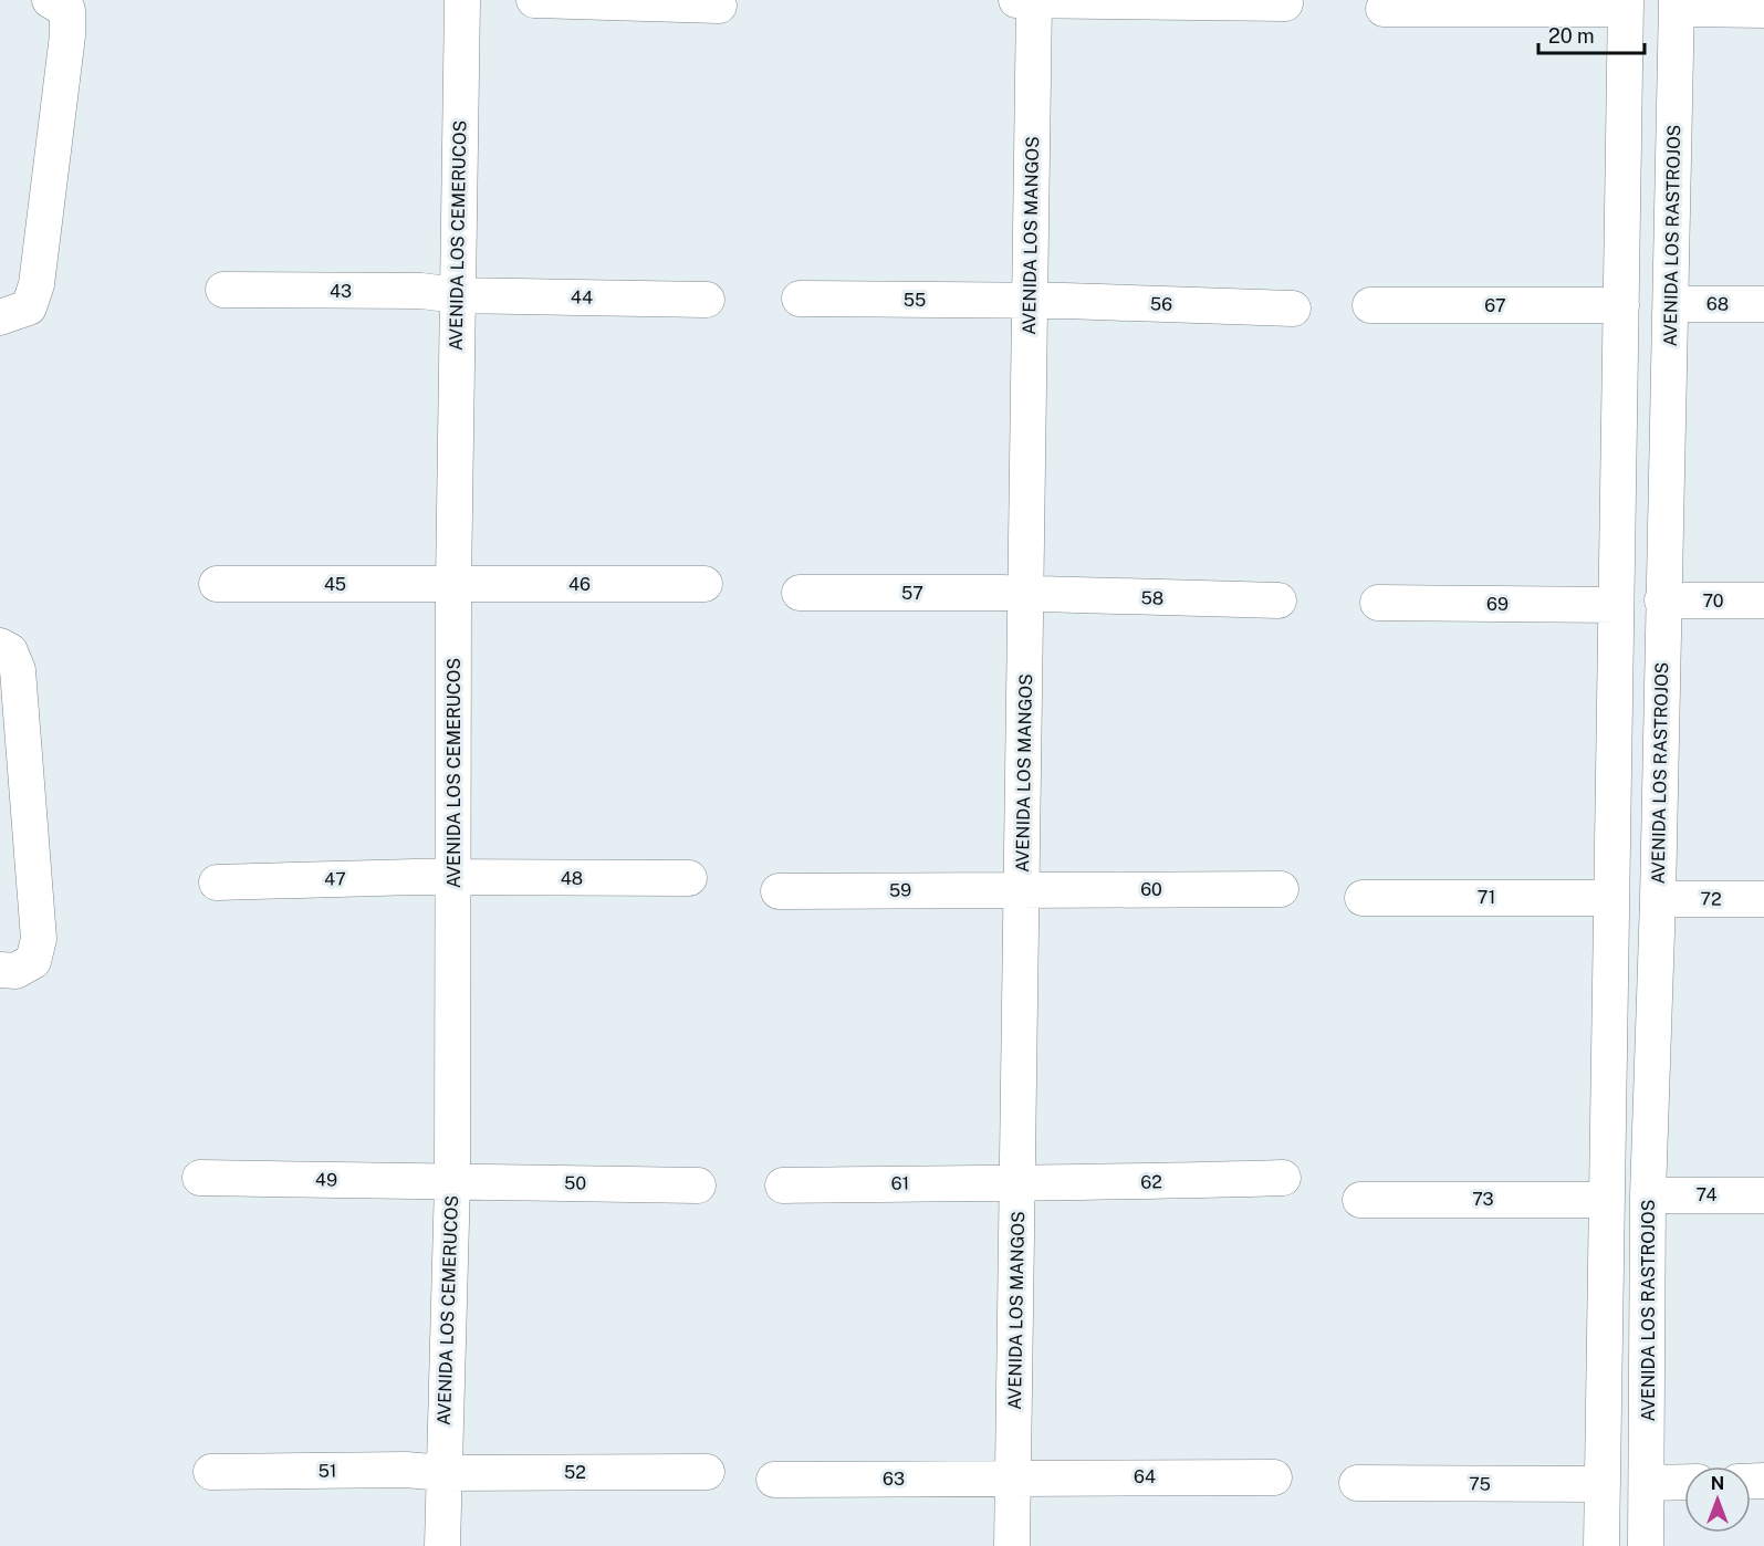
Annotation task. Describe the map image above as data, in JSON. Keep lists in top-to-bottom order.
{
  "streets": {
    "street": [
      "AVENIDA LOS CEMERUCOS",
      "AVENIDA LOS MANGOS",
      "AVENIDA LOS RASTROJOS",
      "43",
      "44",
      "55",
      "56",
      "68",
      "67",
      "45",
      "46",
      "57",
      "58",
      "70",
      "69",
      "48",
      "47",
      "60",
      "59",
      "71",
      "72",
      "49",
      "62",
      "50",
      "61",
      "74",
      "73",
      "51",
      "52",
      "64",
      "63",
      "75"
    ]
  },
  "crossings": [
    ["AVENIDA LOS CEMERUCOS", "43"],
    ["AVENIDA LOS CEMERUCOS", "44"],
    ["AVENIDA LOS CEMERUCOS", "45"],
    ["AVENIDA LOS CEMERUCOS", "46"],
    ["AVENIDA LOS CEMERUCOS", "48"],
    ["AVENIDA LOS CEMERUCOS", "47"],
    ["AVENIDA LOS CEMERUCOS", "49"],
    ["AVENIDA LOS CEMERUCOS", "50"],
    ["AVENIDA LOS CEMERUCOS", "51"],
    ["AVENIDA LOS CEMERUCOS", "52"],
    ["AVENIDA LOS MANGOS", "55"],
    ["AVENIDA LOS MANGOS", "56"],
    ["AVENIDA LOS MANGOS", "57"],
    ["AVENIDA LOS MANGOS", "58"],
    ["AVENIDA LOS MANGOS", "60"],
    ["AVENIDA LOS MANGOS", "59"],
    ["AVENIDA LOS MANGOS", "62"],
    ["AVENIDA LOS MANGOS", "61"],
    ["AVENIDA LOS MANGOS", "64"],
    ["AVENIDA LOS MANGOS", "63"],
    ["AVENIDA LOS RASTROJOS", "68"],
    ["AVENIDA LOS RASTROJOS", "70"],
    ["AVENIDA LOS RASTROJOS", "72"],
    ["AVENIDA LOS RASTROJOS", "74"],
    ["43", "44"],
    ["55", "56"],
    ["45", "46"],
    ["57", "58"],
    ["48", "47"],
    ["60", "59"],
    ["49", "50"],
    ["62", "61"],
    ["51", "52"],
    ["64", "63"]
  ],
  "scale_bar": "20 m",
  "north": "top"
}
